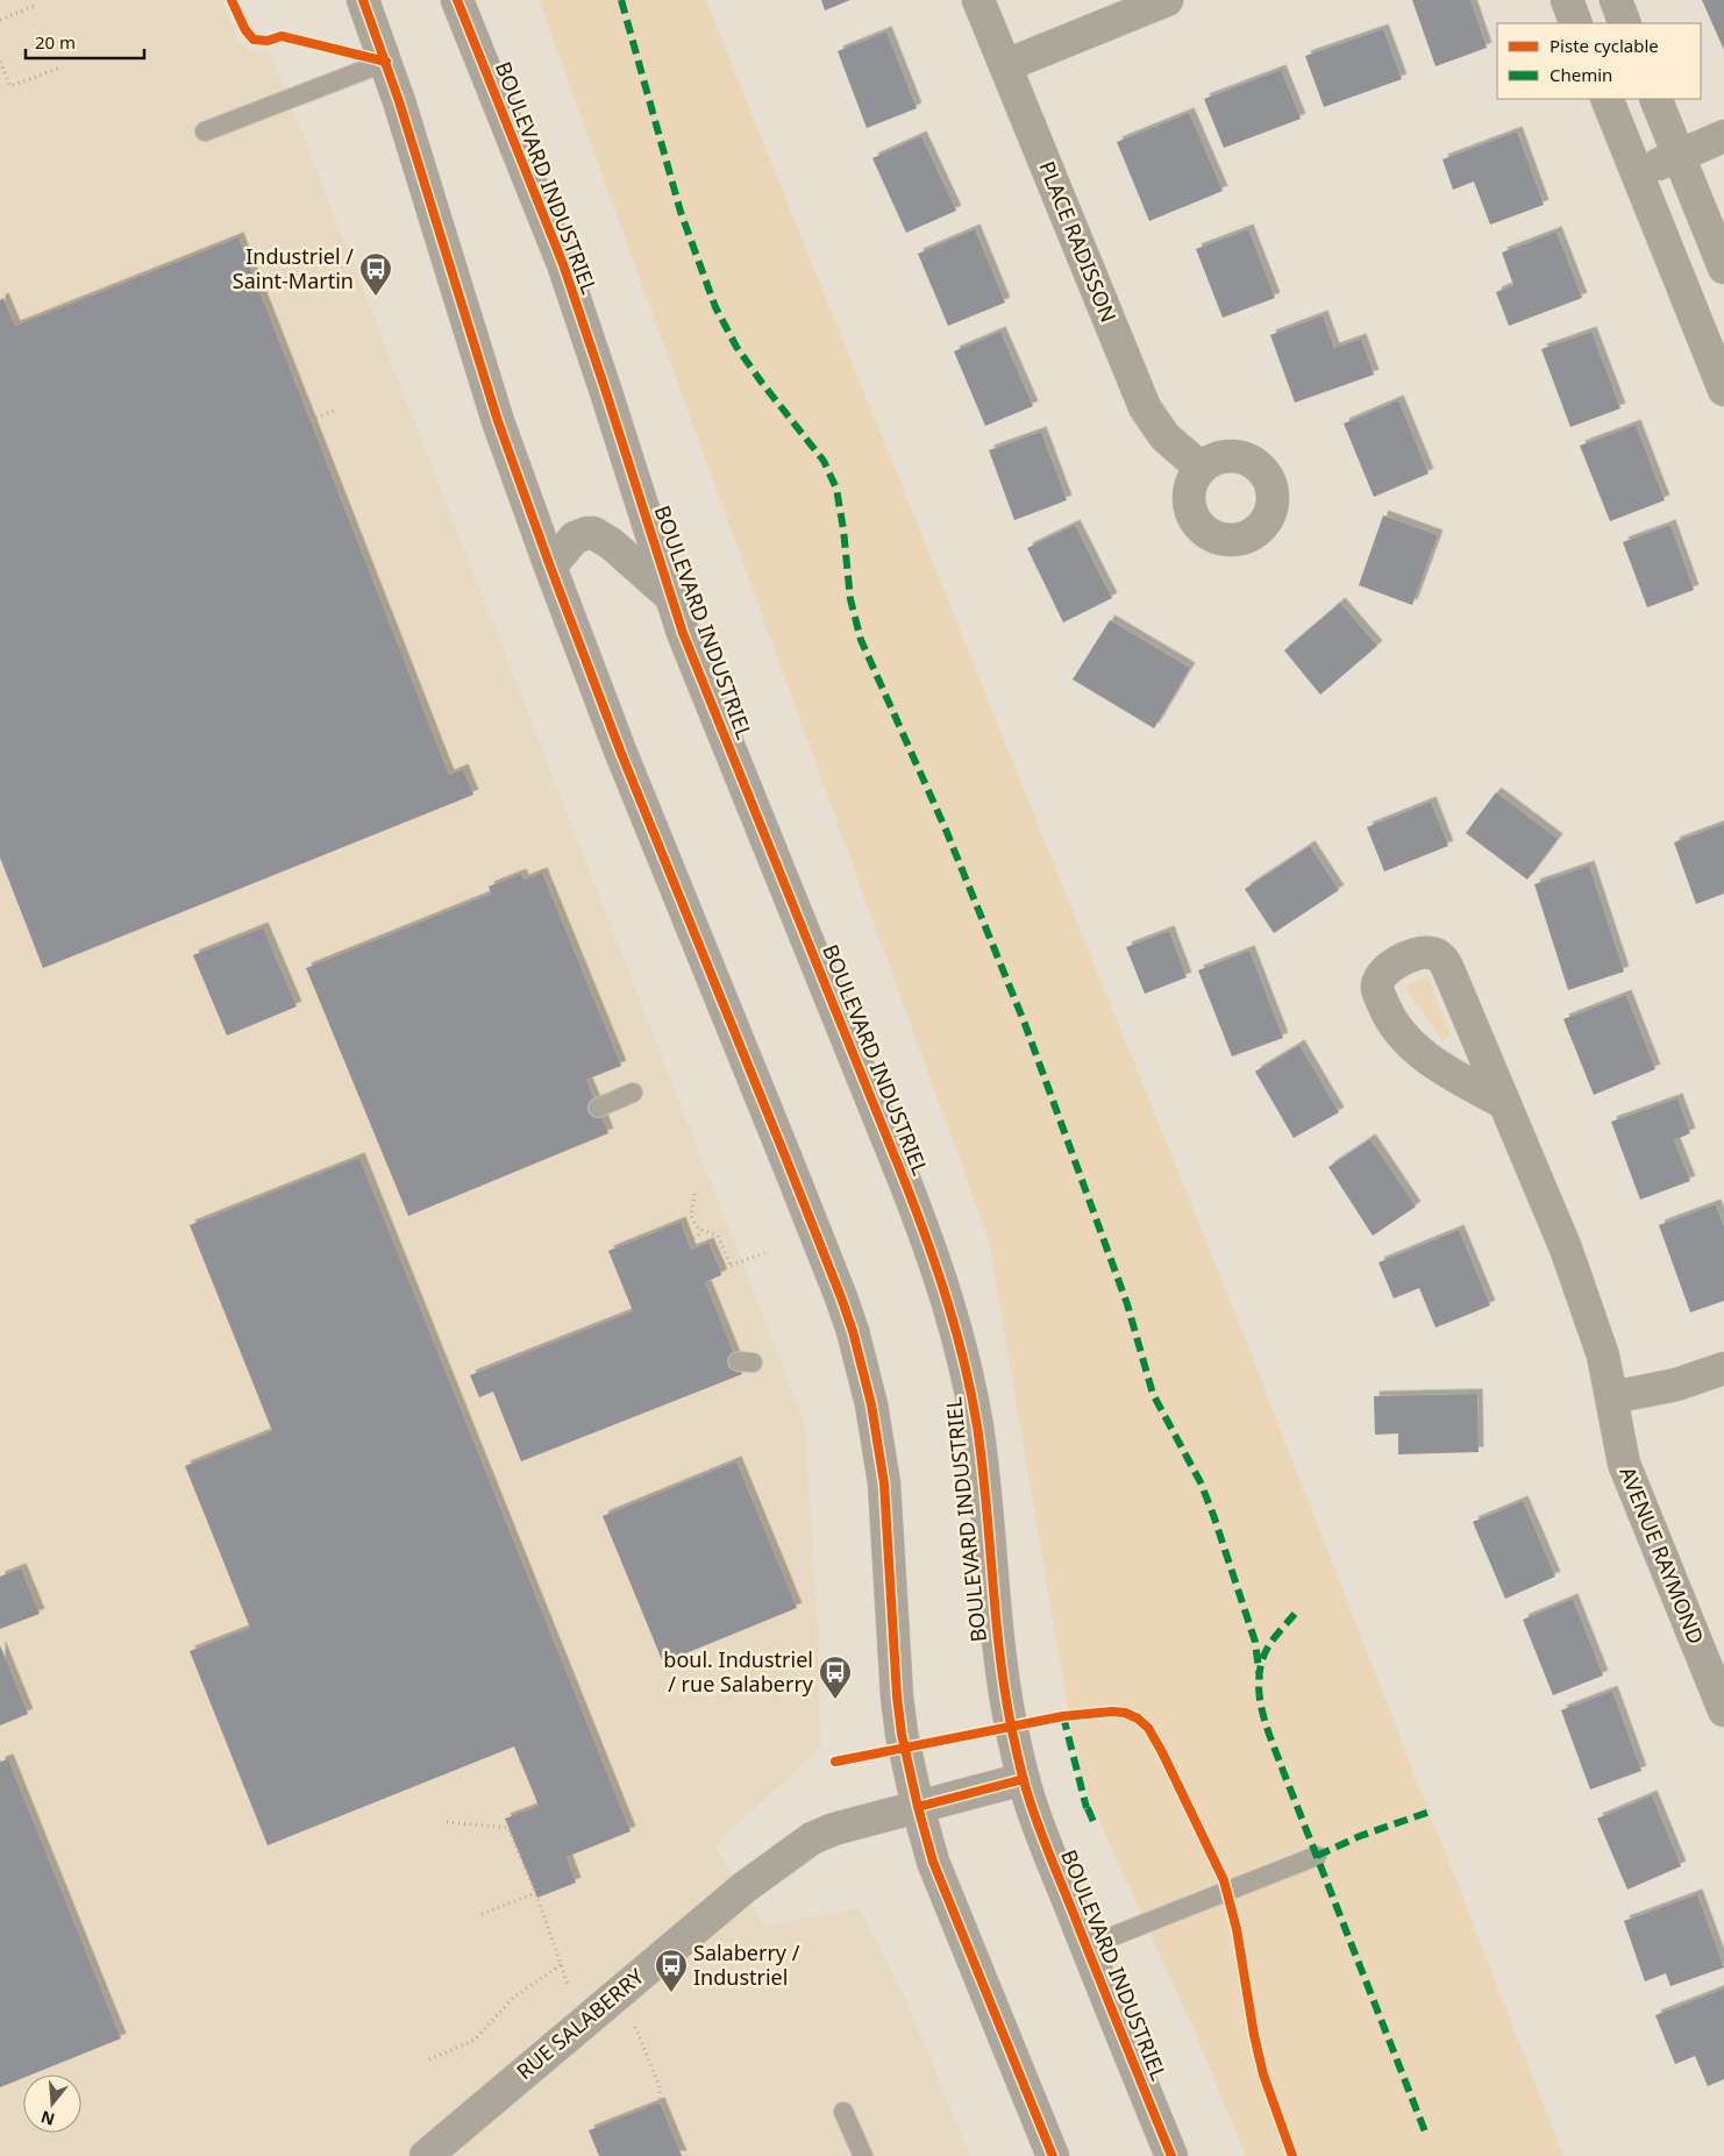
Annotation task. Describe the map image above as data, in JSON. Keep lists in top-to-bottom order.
{
  "streets": {
    "street": [
      "BOULEVARD INDUSTRIEL",
      "PLACE RADISSON",
      "AVENUE RAYMOND",
      "RUE SALABERRY"
    ]
  },
  "crossings": [
    ["BOULEVARD INDUSTRIEL", "RUE SALABERRY"]
  ],
  "places": {
    "bus stop": ["Industriel / Saint-Martin", "boul. Industriel / rue Salaberry", "Salaberry / Industriel"]
  },
  "legend": ["Piste cyclable", "Chemin"],
  "scale_bar": "20 m",
  "north": "bottom"
}
